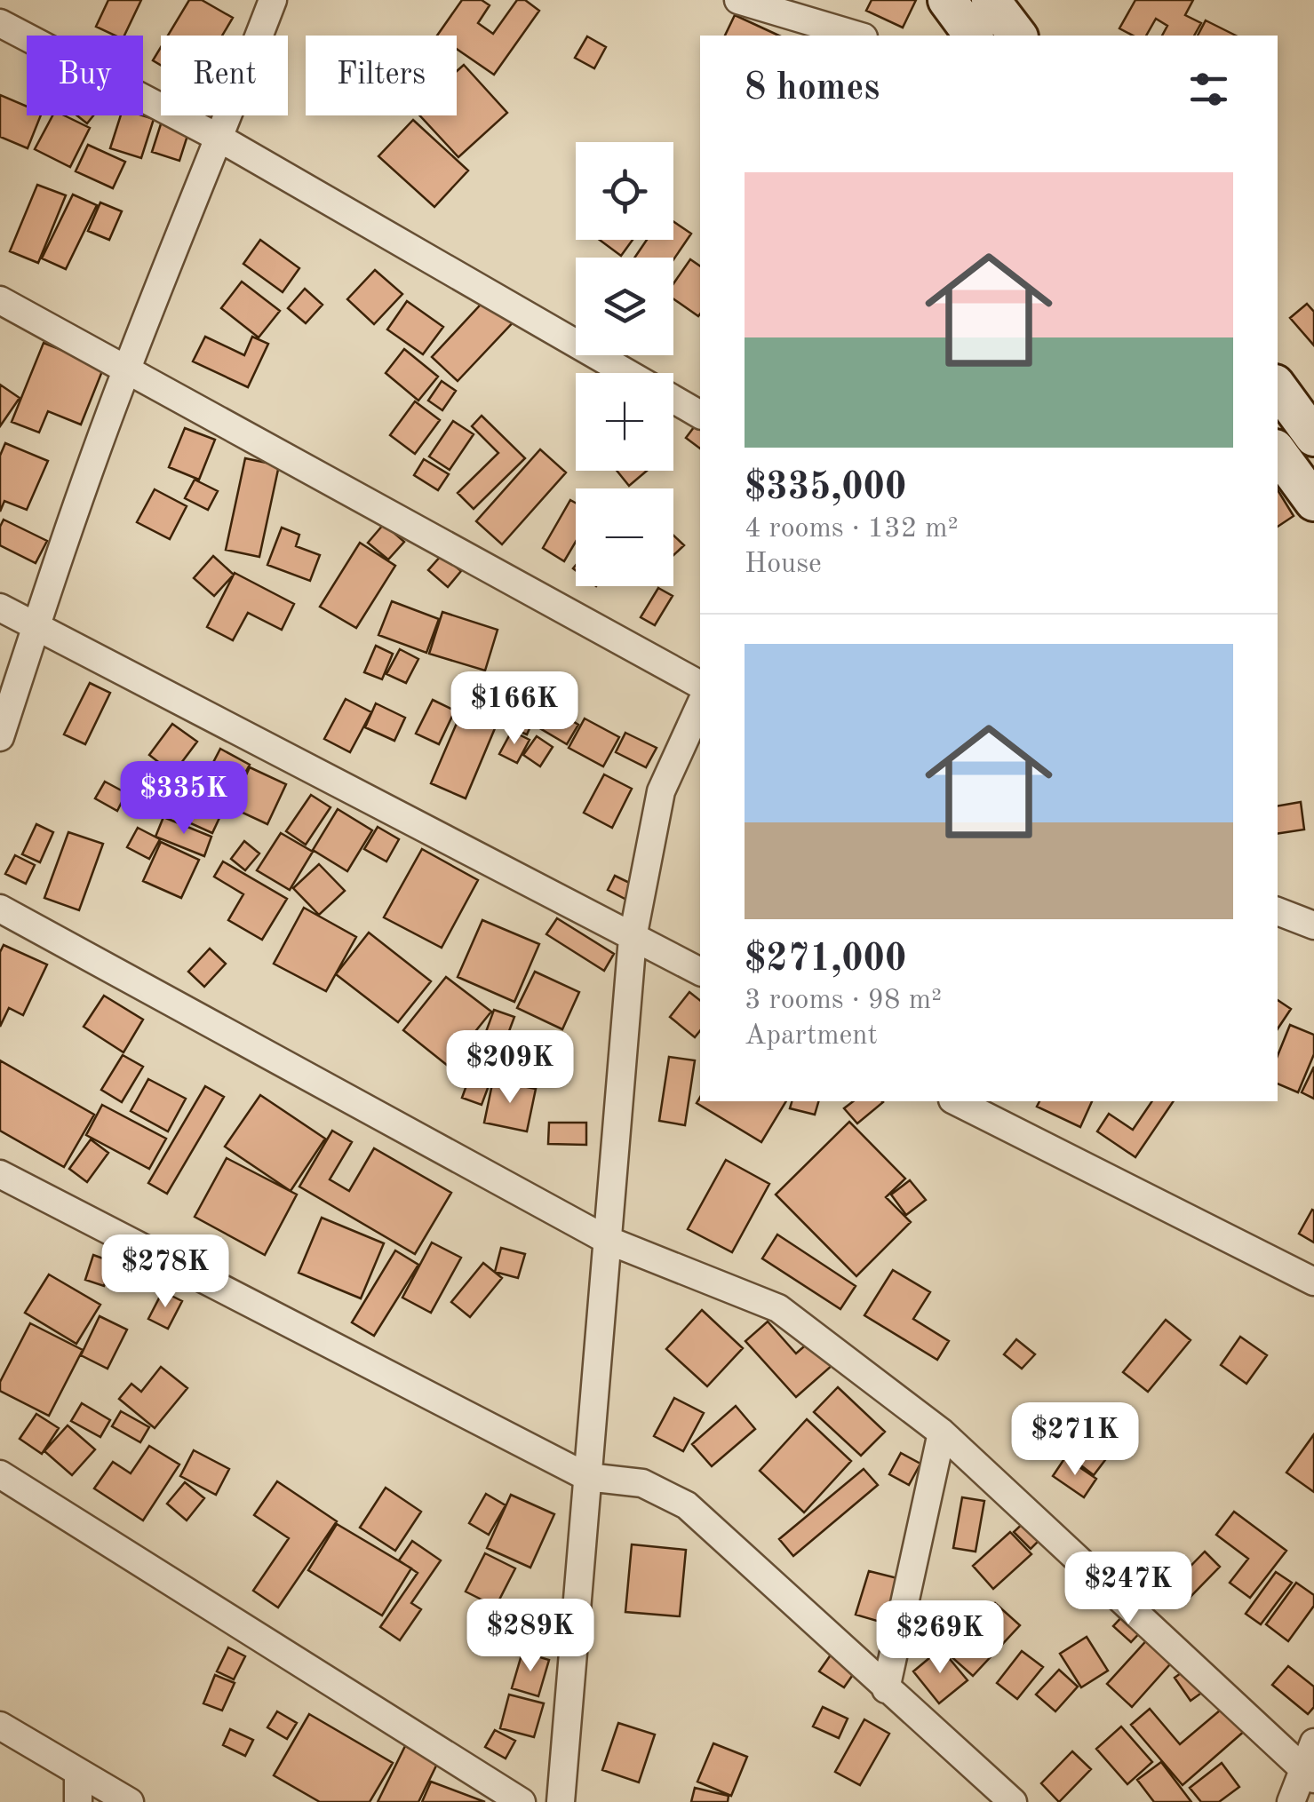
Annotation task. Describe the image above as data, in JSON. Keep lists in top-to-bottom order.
{
  "page": {
    "chip": ["Buy", "Rent", "Filters"],
    "heading": "8 homes",
    "map_buttons": ["+", "−"],
    "list": [
      {
        "name": "$335,000",
        "note": "4 rooms · 132 m² · House"
      },
      {
        "name": "$271,000",
        "note": "3 rooms · 98 m² · Apartment"
      }
    ],
    "price": [
      "$166K",
      "$335K",
      "$209K",
      "$278K",
      "$271K",
      "$247K",
      "$289K",
      "$269K"
    ]
  }
}
